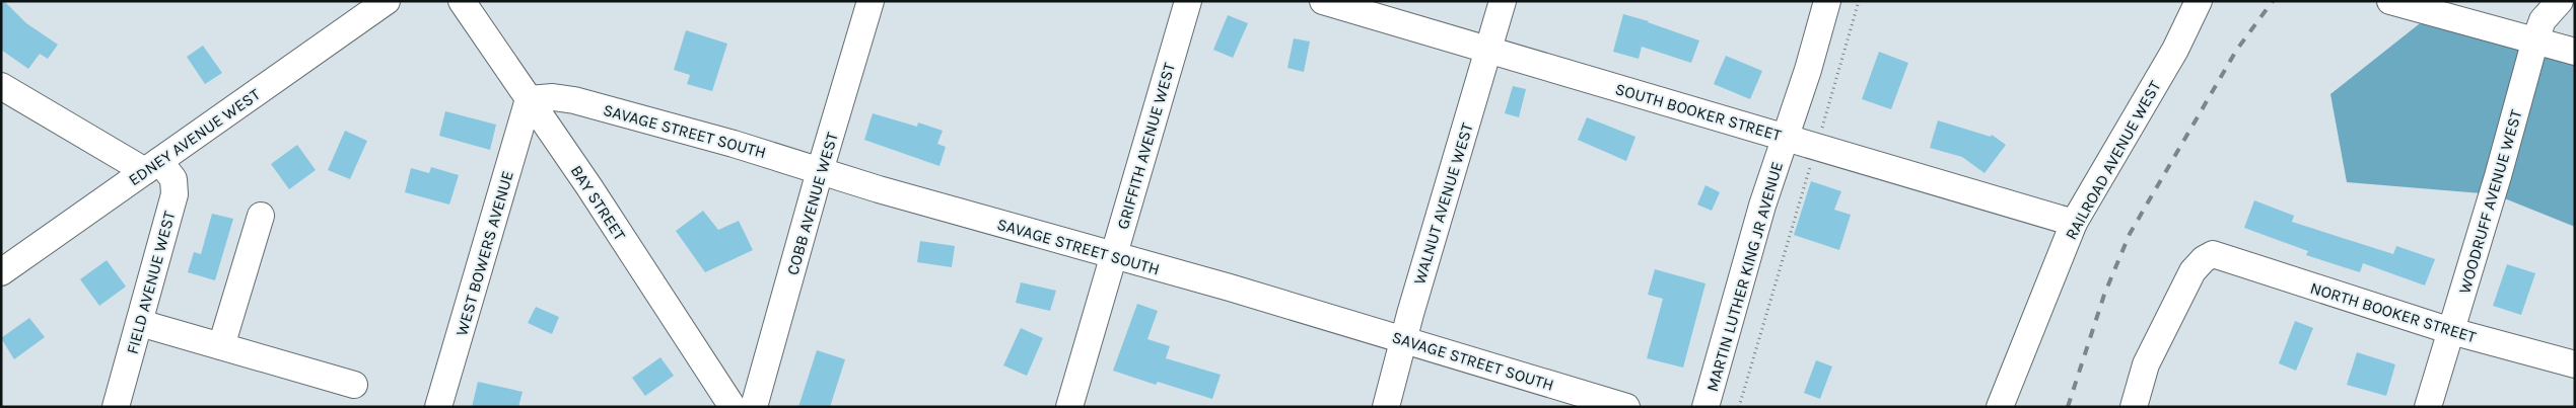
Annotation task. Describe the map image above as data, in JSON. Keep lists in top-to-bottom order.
{
  "streets": {
    "street": [
      "SOUTH BOOKER STREET",
      "SAVAGE STREET SOUTH",
      "EDNEY AVENUE WEST",
      "GRIFFITH AVENUE WEST",
      "RAILROAD AVENUE WEST",
      "WOODRUFF AVENUE WEST",
      "BAY STREET",
      "COBB AVENUE WEST",
      "WALNUT AVENUE WEST",
      "WEST BOWERS AVENUE",
      "MARTIN LUTHER KING JR AVENUE",
      "FIELD AVENUE WEST",
      "NORTH BOOKER STREET"
    ]
  },
  "crossings": [
    ["SOUTH BOOKER STREET", "RAILROAD AVENUE WEST"],
    ["SOUTH BOOKER STREET", "WALNUT AVENUE WEST"],
    ["SOUTH BOOKER STREET", "MARTIN LUTHER KING JR AVENUE"],
    ["SAVAGE STREET SOUTH", "GRIFFITH AVENUE WEST"],
    ["SAVAGE STREET SOUTH", "BAY STREET"],
    ["SAVAGE STREET SOUTH", "COBB AVENUE WEST"],
    ["SAVAGE STREET SOUTH", "WALNUT AVENUE WEST"],
    ["SAVAGE STREET SOUTH", "WEST BOWERS AVENUE"],
    ["EDNEY AVENUE WEST", "FIELD AVENUE WEST"],
    ["WOODRUFF AVENUE WEST", "NORTH BOOKER STREET"],
    ["BAY STREET", "WEST BOWERS AVENUE"]
  ]
}
